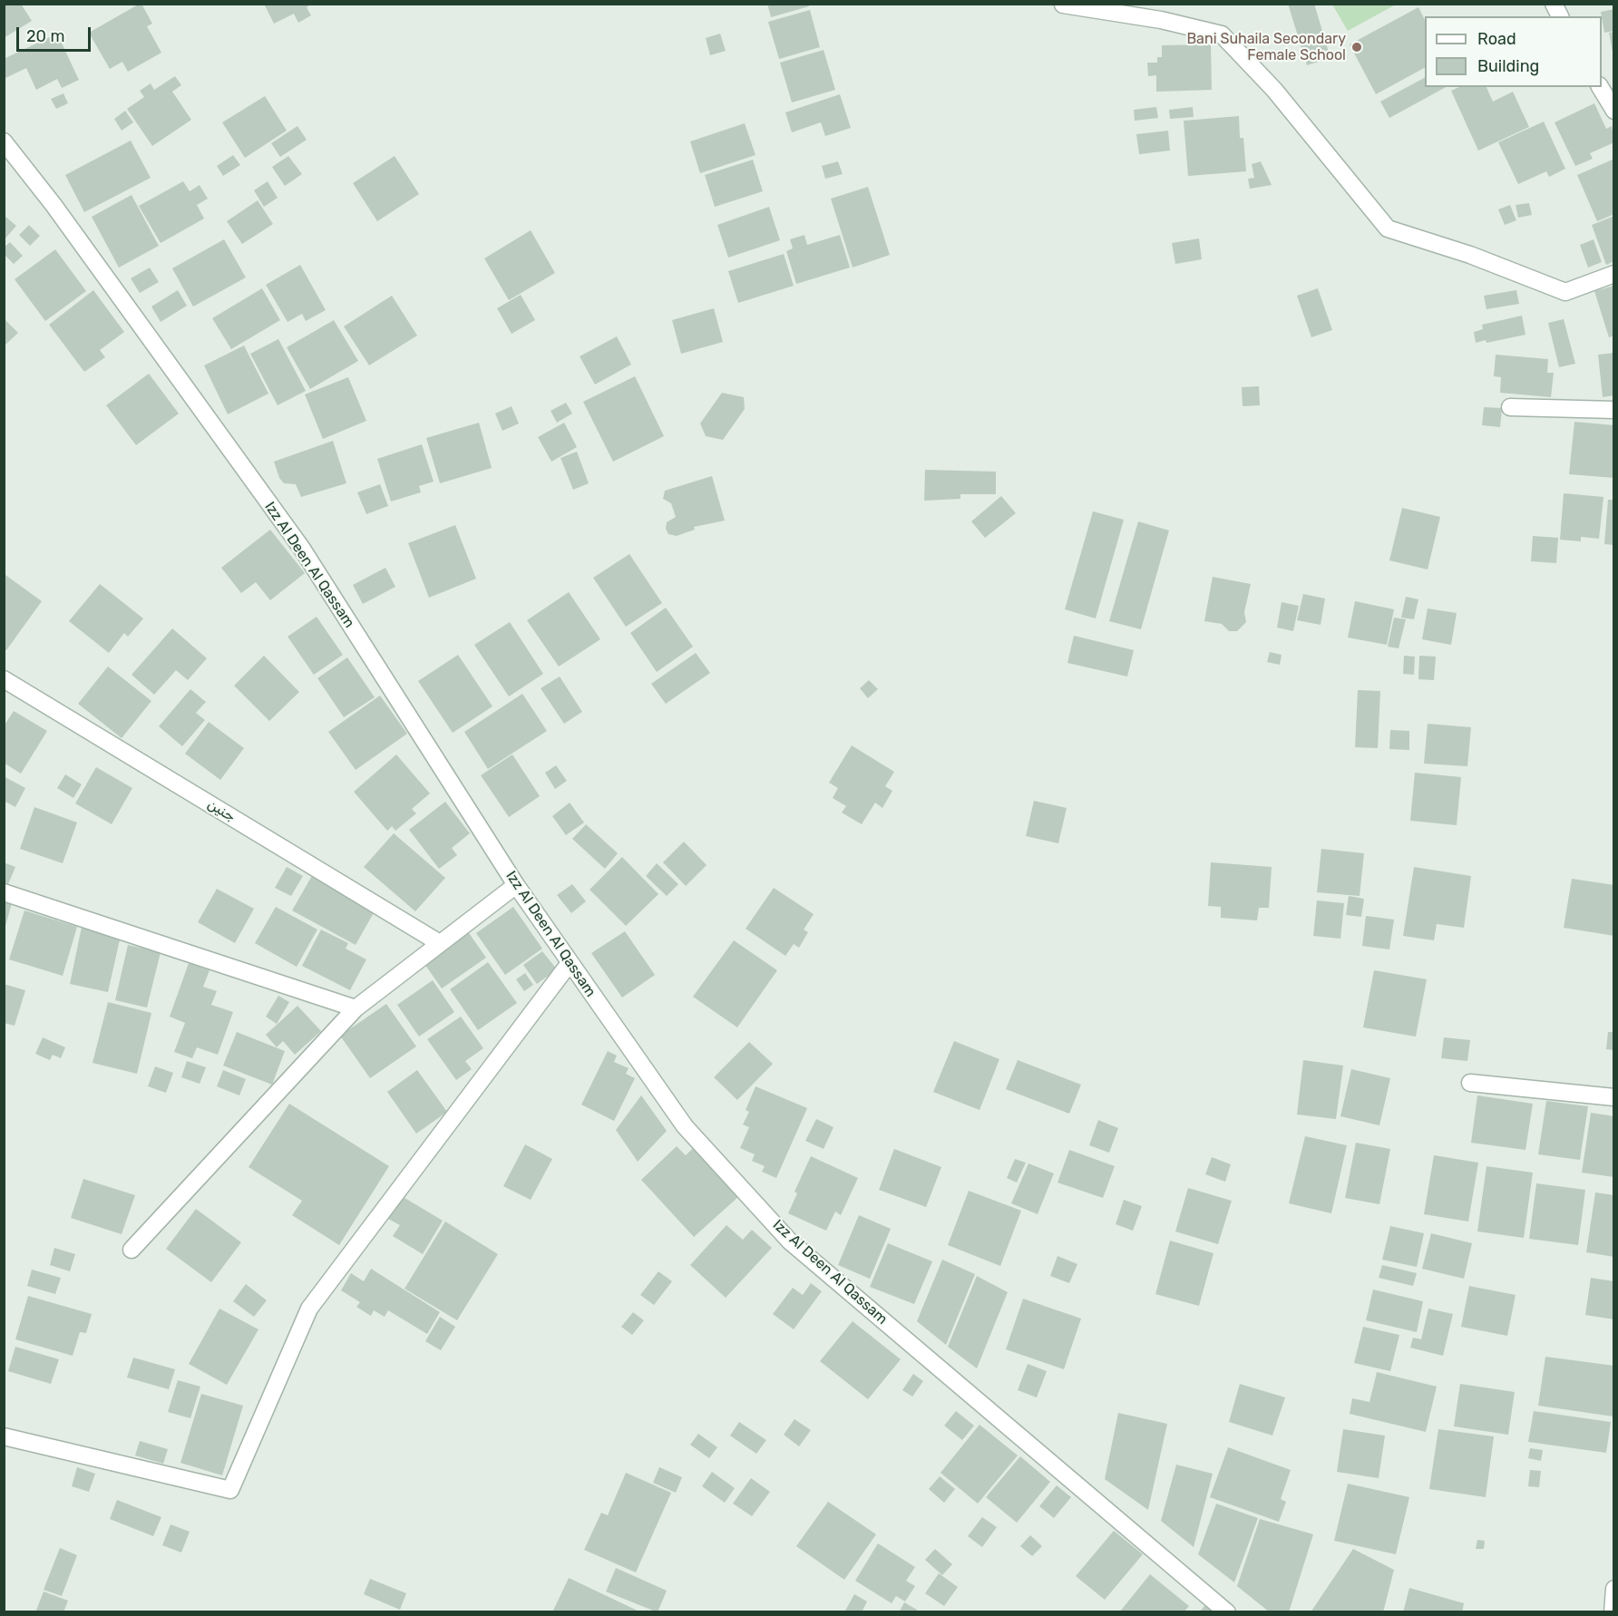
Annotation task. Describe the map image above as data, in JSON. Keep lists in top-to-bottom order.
{
  "streets": {
    "street": ["Izz Al Deen Al Qassam", "جنين"]
  },
  "places": ["Bani Suhaila Secondary Female School"],
  "legend": ["Road", "Building"],
  "scale_bar": "20 m"
}
